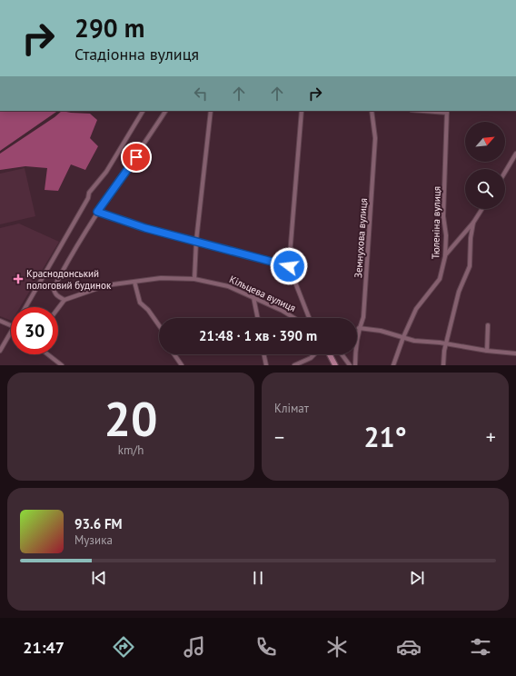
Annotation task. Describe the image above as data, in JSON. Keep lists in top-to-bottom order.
{
  "streets": {
    "street": ["Тюленіна вулиця", "Земнухова вулиця", "Кільцева вулиця"]
  },
  "places": {
    "health": ["Краснодонський пологовий будинок"]
  },
  "north": "top right",
  "page": {
    "turn": ["290 m", "Стадіонна вулиця"],
    "limit": "30",
    "trip": "21:48 · 1 хв · 390 m",
    "tile": [
      ["20", "km/h"],
      "Клімат"
    ],
    "heat": ["−", "21°", "+"],
    "song": ["93.6 FM", "Музика"],
    "tabs": "21:47"
  }
}
